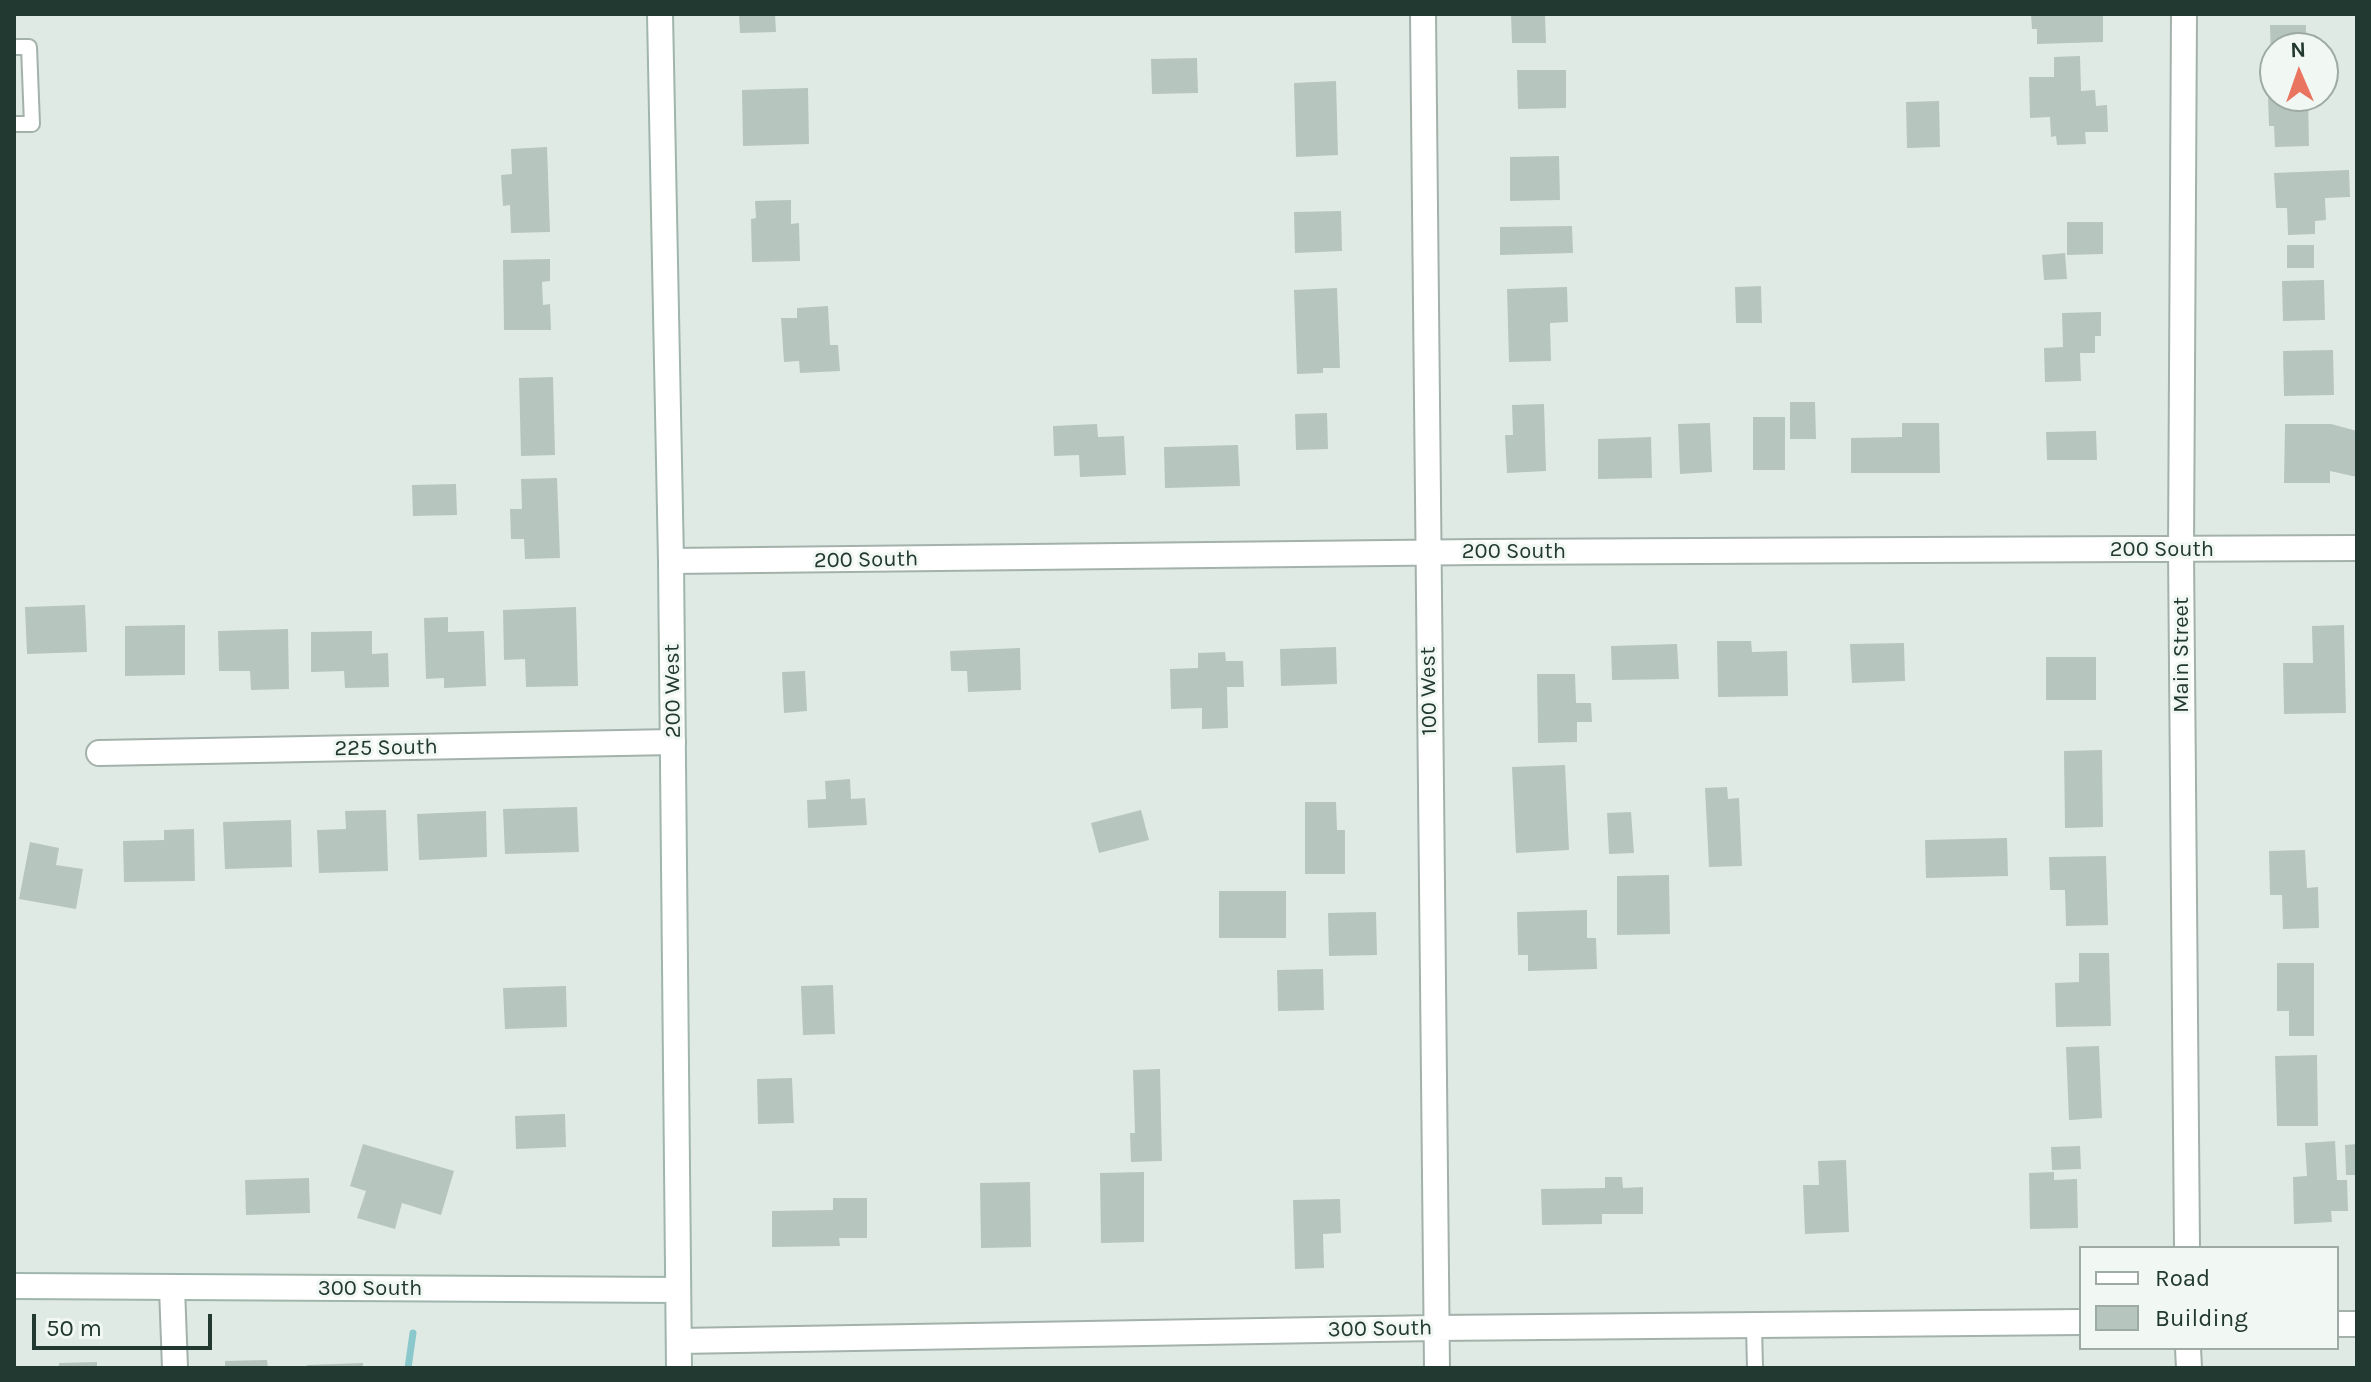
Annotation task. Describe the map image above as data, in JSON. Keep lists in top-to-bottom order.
{
  "streets": {
    "street": [
      "200 South",
      "Main Street",
      "200 West",
      "100 West",
      "225 South",
      "300 South"
    ]
  },
  "crossings": [
    ["200 South", "Main Street"],
    ["200 South", "200 West"],
    ["200 South", "100 West"],
    ["200 West", "225 South"],
    ["200 West", "300 South"],
    ["100 West", "300 South"]
  ],
  "legend": ["Road", "Building"],
  "scale_bar": "50 m",
  "north": "top"
}
